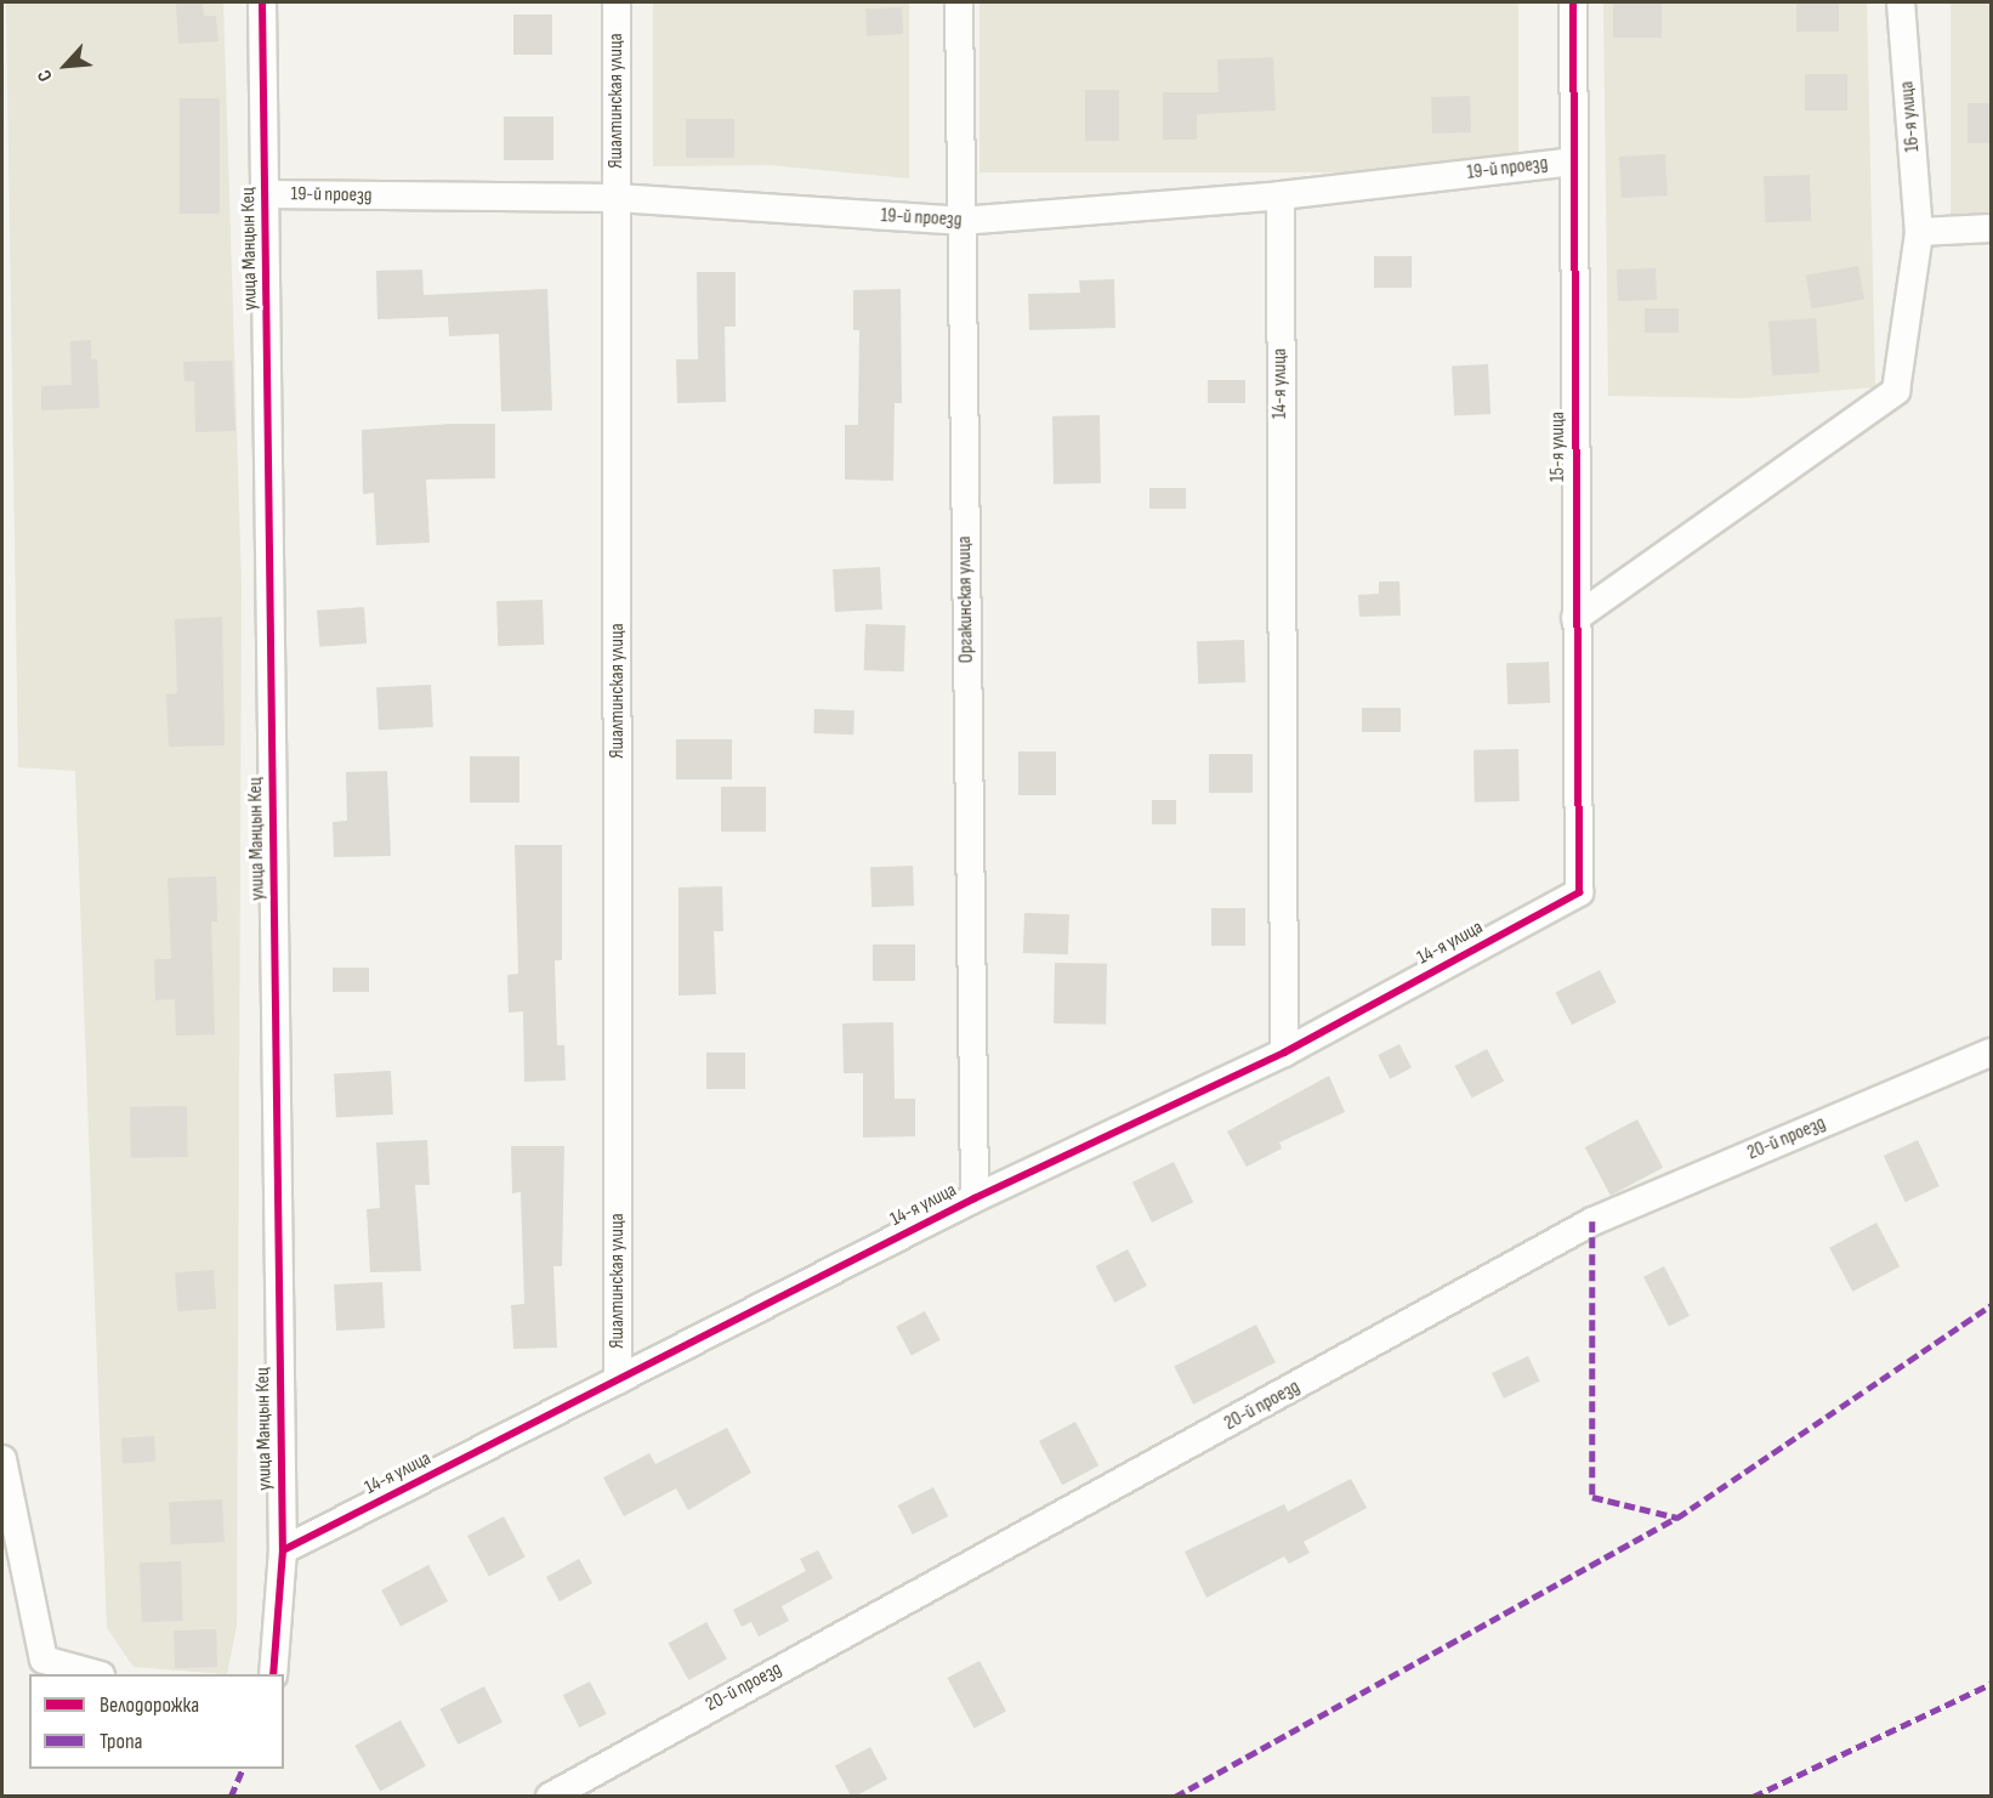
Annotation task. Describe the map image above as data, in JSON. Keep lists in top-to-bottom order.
{
  "streets": {
    "street": [
      "Яшалтинская улица",
      "16-я улица",
      "19-й проезд",
      "улица Манцын Кец",
      "14-я улица",
      "15-я улица",
      "Оргакинская улица",
      "20-й проезд"
    ]
  },
  "crossings": [
    ["Яшалтинская улица", "19-й проезд"],
    ["Яшалтинская улица", "14-я улица"],
    ["16-я улица", "15-я улица"],
    ["19-й проезд", "улица Манцын Кец"],
    ["19-й проезд", "14-я улица"],
    ["19-й проезд", "15-я улица"],
    ["19-й проезд", "Оргакинская улица"],
    ["улица Манцын Кец", "14-я улица"],
    ["14-я улица", "15-я улица"],
    ["14-я улица", "Оргакинская улица"]
  ],
  "legend": ["Велодорожка", "Тропа"],
  "north": "bottom left"
}
